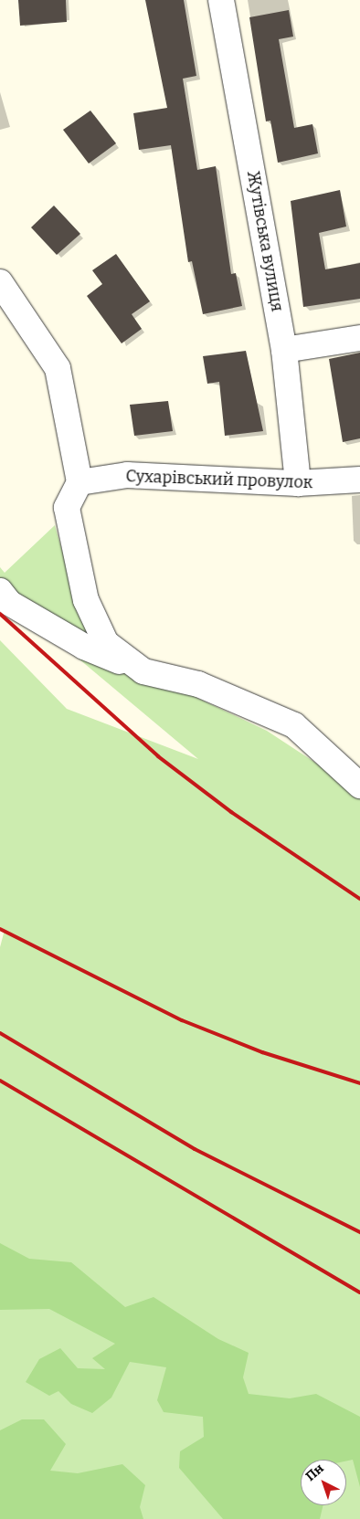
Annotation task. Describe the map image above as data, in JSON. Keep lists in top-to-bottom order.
{
  "streets": {
    "street": ["Жутівська вулиця", "Сухарівський провулок"]
  },
  "crossings": [
    ["Жутівська вулиця", "Сухарівський провулок"]
  ],
  "north": "top left"
}
